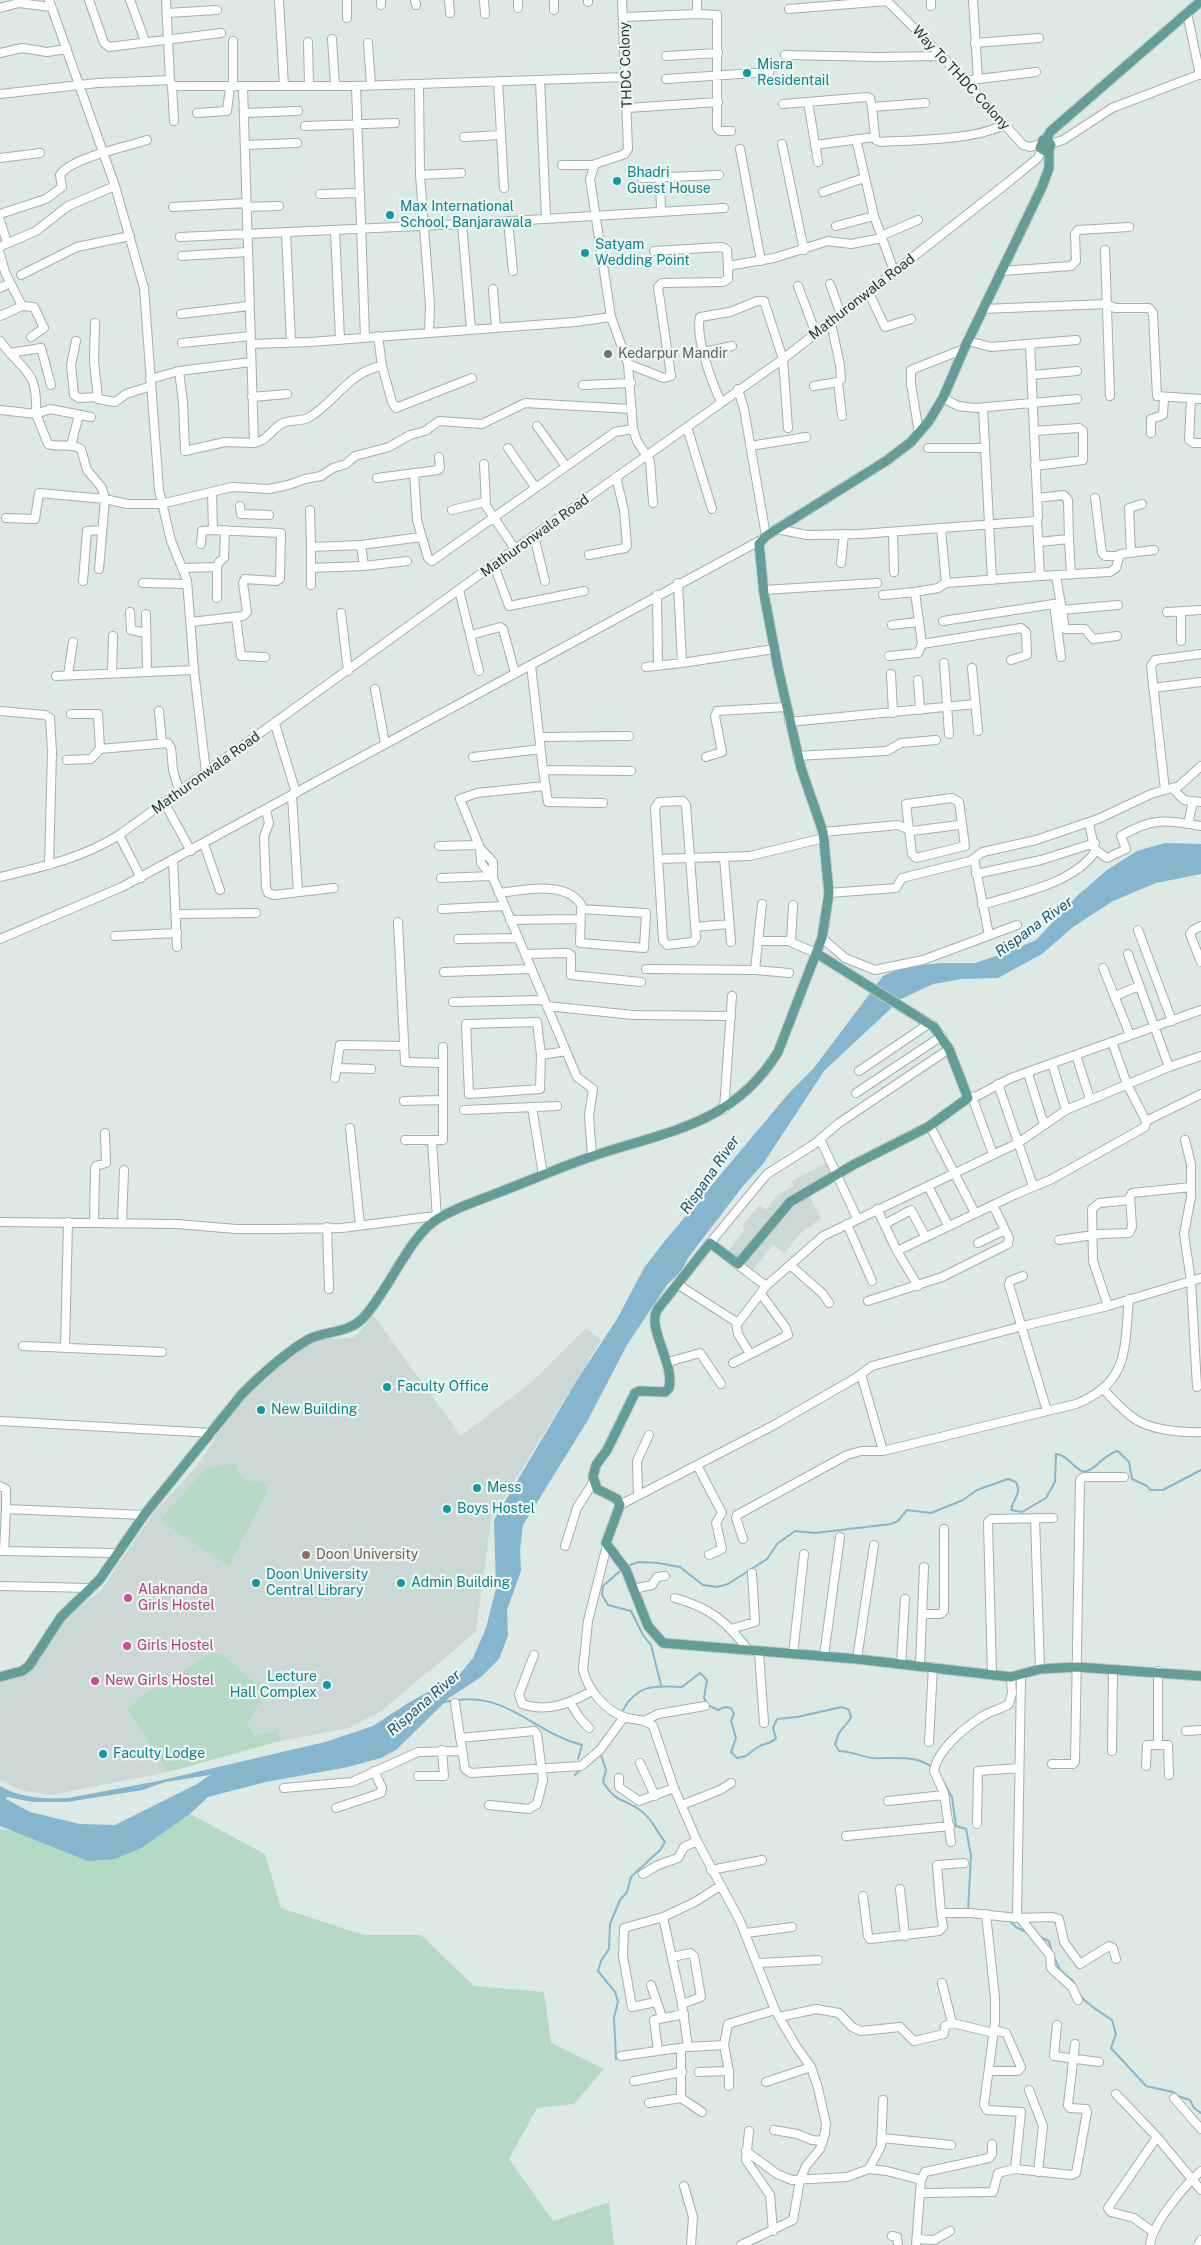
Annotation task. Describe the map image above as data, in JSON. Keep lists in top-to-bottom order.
{
  "streets": {
    "street": ["THDC Colony", "Way To THDC Colony", "Mathuronwala Road"]
  },
  "crossings": [
    ["Way To THDC Colony", "Mathuronwala Road"]
  ],
  "water": ["Rispana River"],
  "places": [
    "Misra Residentail",
    "Bhadri Guest House",
    "Max International School, Banjarawala",
    "Satyam Wedding Point",
    "Kedarpur Mandir",
    "Faculty Office",
    "New Building",
    "Mess",
    "Boys Hostel",
    "Doon University",
    "Doon University Central Library",
    "Admin Building",
    "Alaknanda Girls Hostel",
    "Girls Hostel",
    "New Girls Hostel",
    "Lecture Hall Complex",
    "Faculty Lodge"
  ]
}
